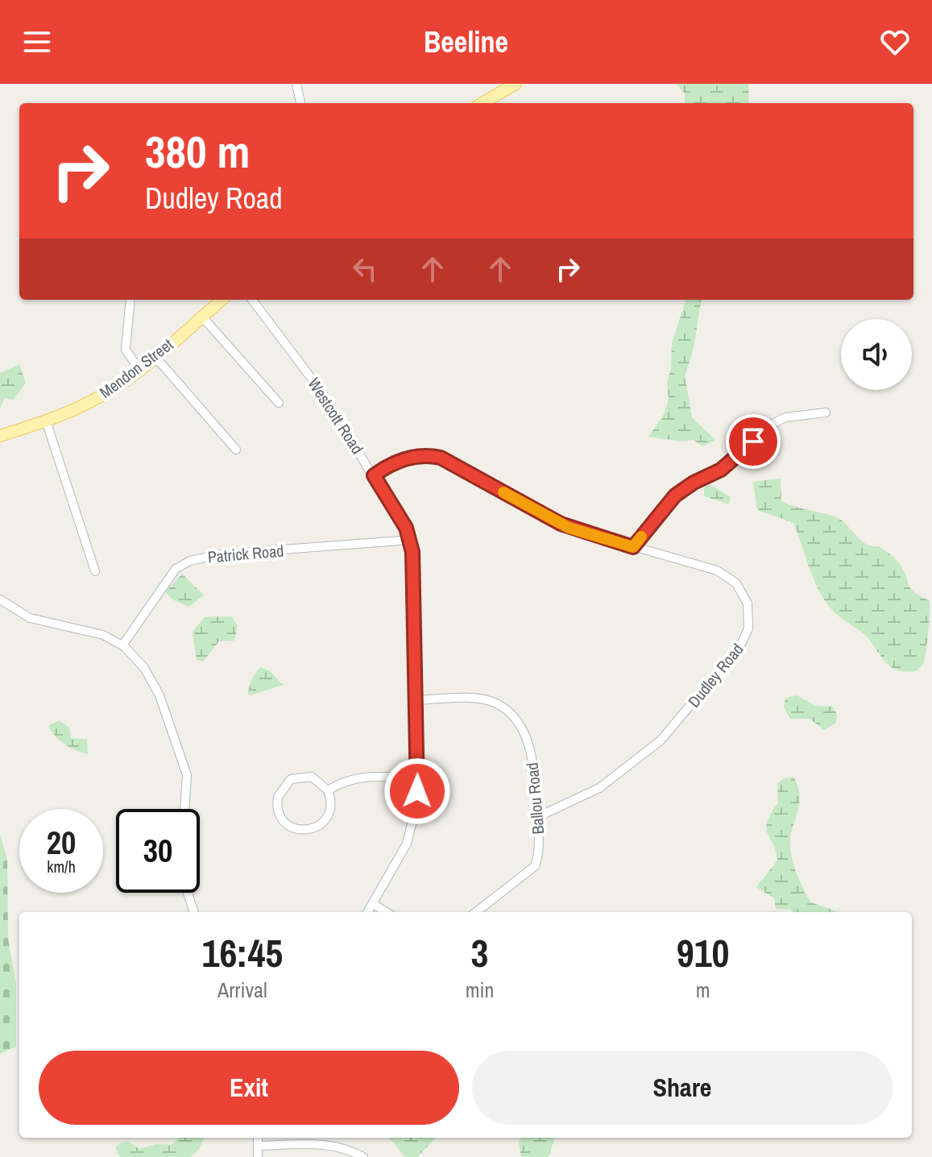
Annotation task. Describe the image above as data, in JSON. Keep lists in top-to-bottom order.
{
  "streets": {
    "main road": ["Mendon Street"],
    "street": [
      "Westcott Road",
      "Patrick Road",
      "Dudley Road",
      "Ballou Road"
    ]
  },
  "crossings": [
    ["Westcott Road", "Patrick Road"],
    ["Westcott Road", "Dudley Road"],
    ["Westcott Road", "Ballou Road"],
    ["Dudley Road", "Ballou Road"]
  ],
  "page": {
    "header": "Beeline",
    "turn": ["380 m", "Dudley Road"],
    "speed": "20 km/h",
    "limit": "30",
    "eta": [
      "16:45",
      "Arrival",
      "3",
      "min",
      "910",
      "m"
    ],
    "buttons": ["Exit", "Share"]
  }
}
